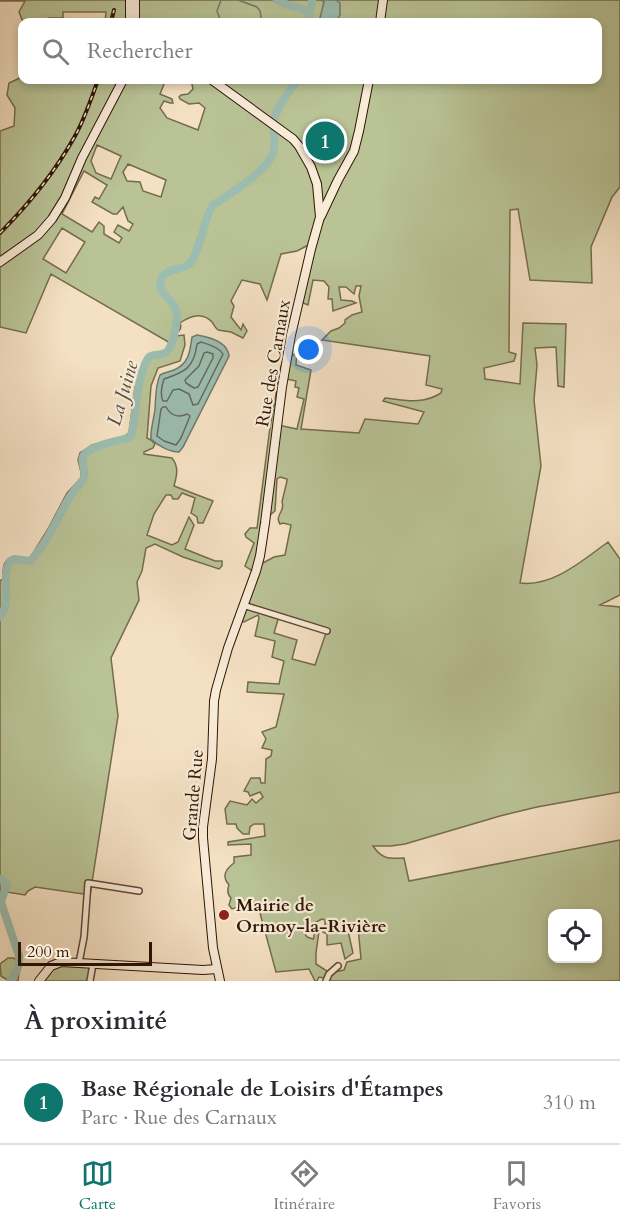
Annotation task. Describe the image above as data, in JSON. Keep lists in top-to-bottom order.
{
  "streets": {
    "street": ["Rue des Carnaux", "Grande Rue"]
  },
  "crossings": [
    ["Rue des Carnaux", "Grande Rue"]
  ],
  "water": ["La Juine"],
  "places": ["Mairie de Ormoy-la-Rivière"],
  "scale_bar": "200 m",
  "page": {
    "search": "Rechercher",
    "pins": "1",
    "scale": "200 m",
    "heading": "À proximité",
    "list": [
      {
        "mark": "1",
        "name": "Base Régionale de Loisirs d'Étampes",
        "note": "Parc · Rue des Carnaux",
        "value": "310 m"
      }
    ],
    "nav": ["Carte", "Itinéraire", "Favoris"]
  }
}
